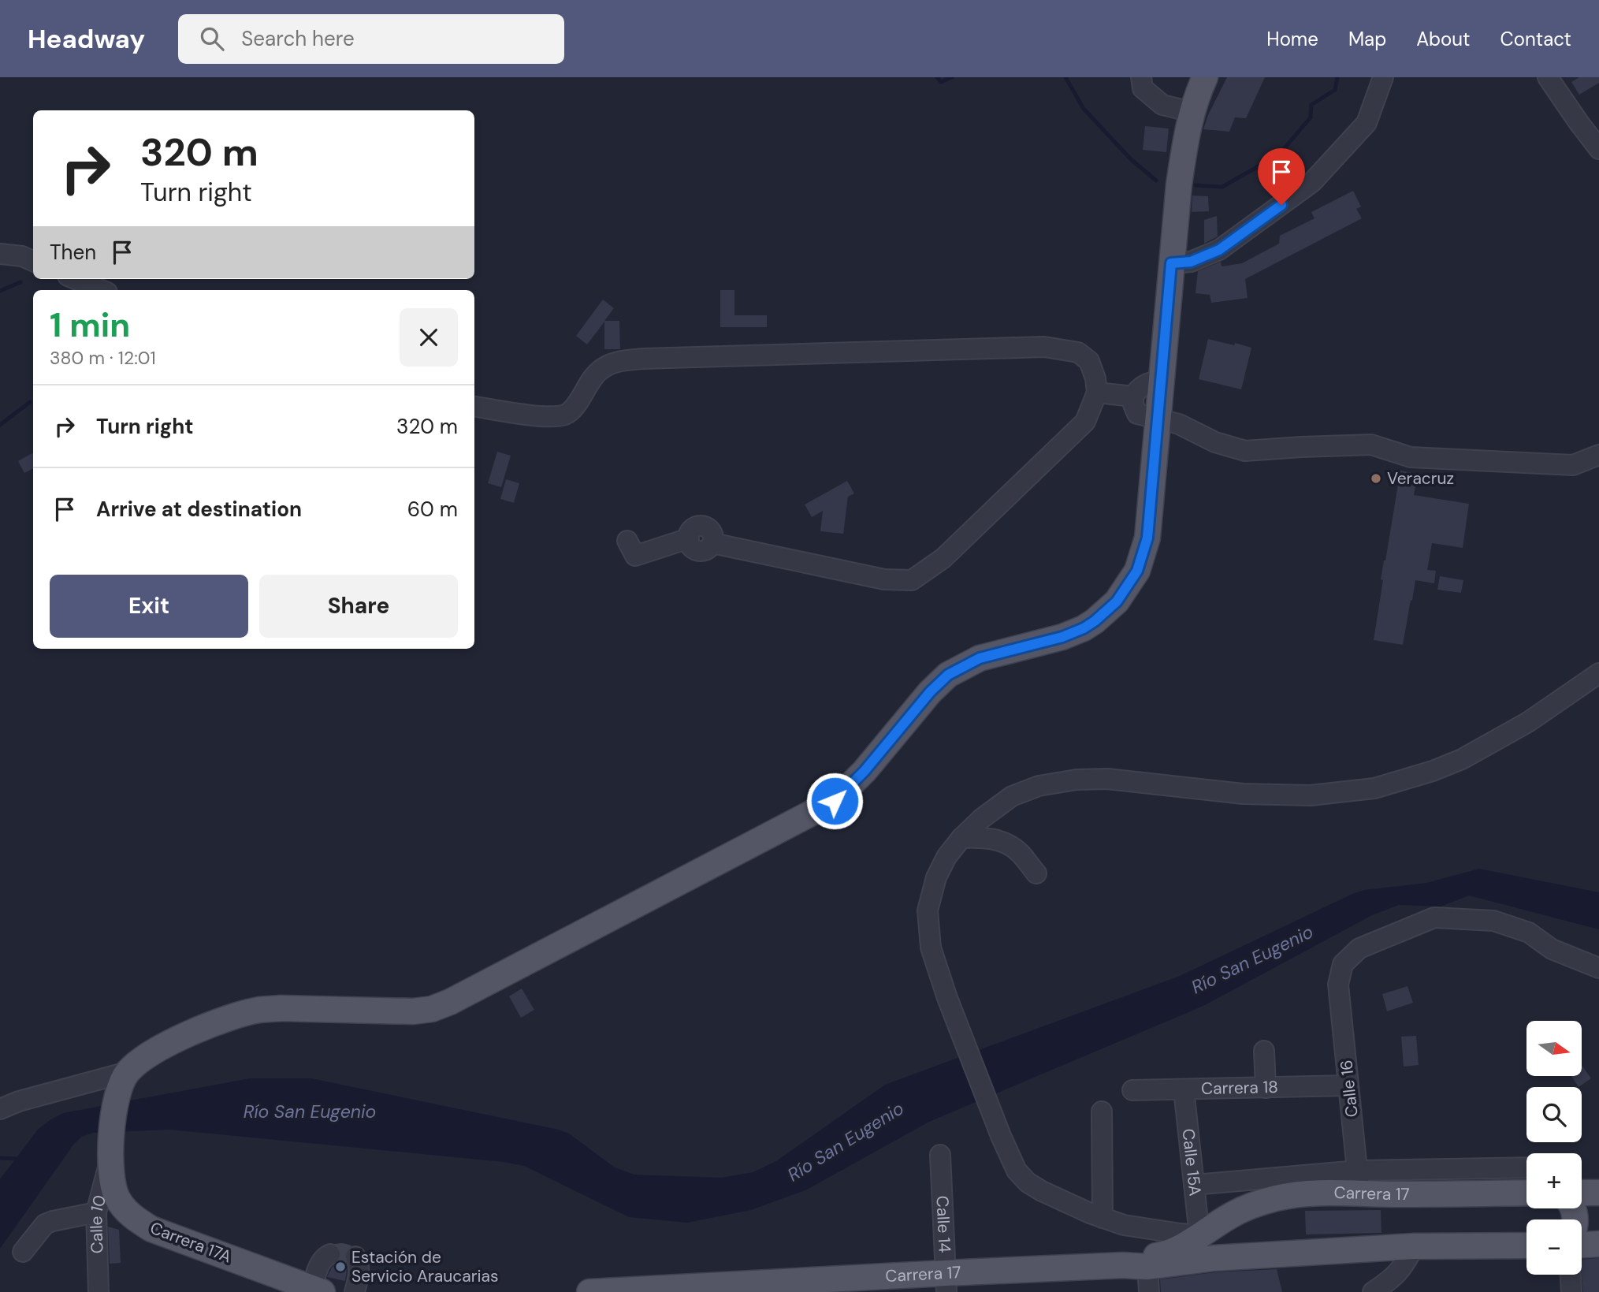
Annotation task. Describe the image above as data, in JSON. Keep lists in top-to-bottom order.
{
  "streets": {
    "main road": ["Carrera 17", "Carrera 17A"],
    "street": [
      "Carrera 18",
      "Calle 16",
      "Calle 15A",
      "Calle 14",
      "Calle 10"
    ]
  },
  "crossings": [
    ["Carrera 18", "Calle 16"],
    ["Carrera 18", "Calle 15A"],
    ["Calle 16", "Carrera 17"],
    ["Calle 15A", "Carrera 17"],
    ["Carrera 17", "Calle 14"],
    ["Calle 10", "Carrera 17A"]
  ],
  "water": ["Río San Eugenio"],
  "places": ["Veracruz", "Estación de Servicio Araucarias"],
  "north": "right",
  "page": {
    "header": "Headway",
    "search": "Search here",
    "nav": [
      "Home",
      "Map",
      "About",
      "Contact"
    ],
    "turn": ["320 m", "Turn right"],
    "then": "Then",
    "heading": ["1 min", "380 m · 12:01"],
    "list": [
      {
        "name": "Turn right",
        "value": "320 m"
      },
      {
        "name": "Arrive at destination",
        "value": "60 m"
      }
    ],
    "buttons": ["Exit", "Share"],
    "map_buttons": ["+", "−"]
  }
}
